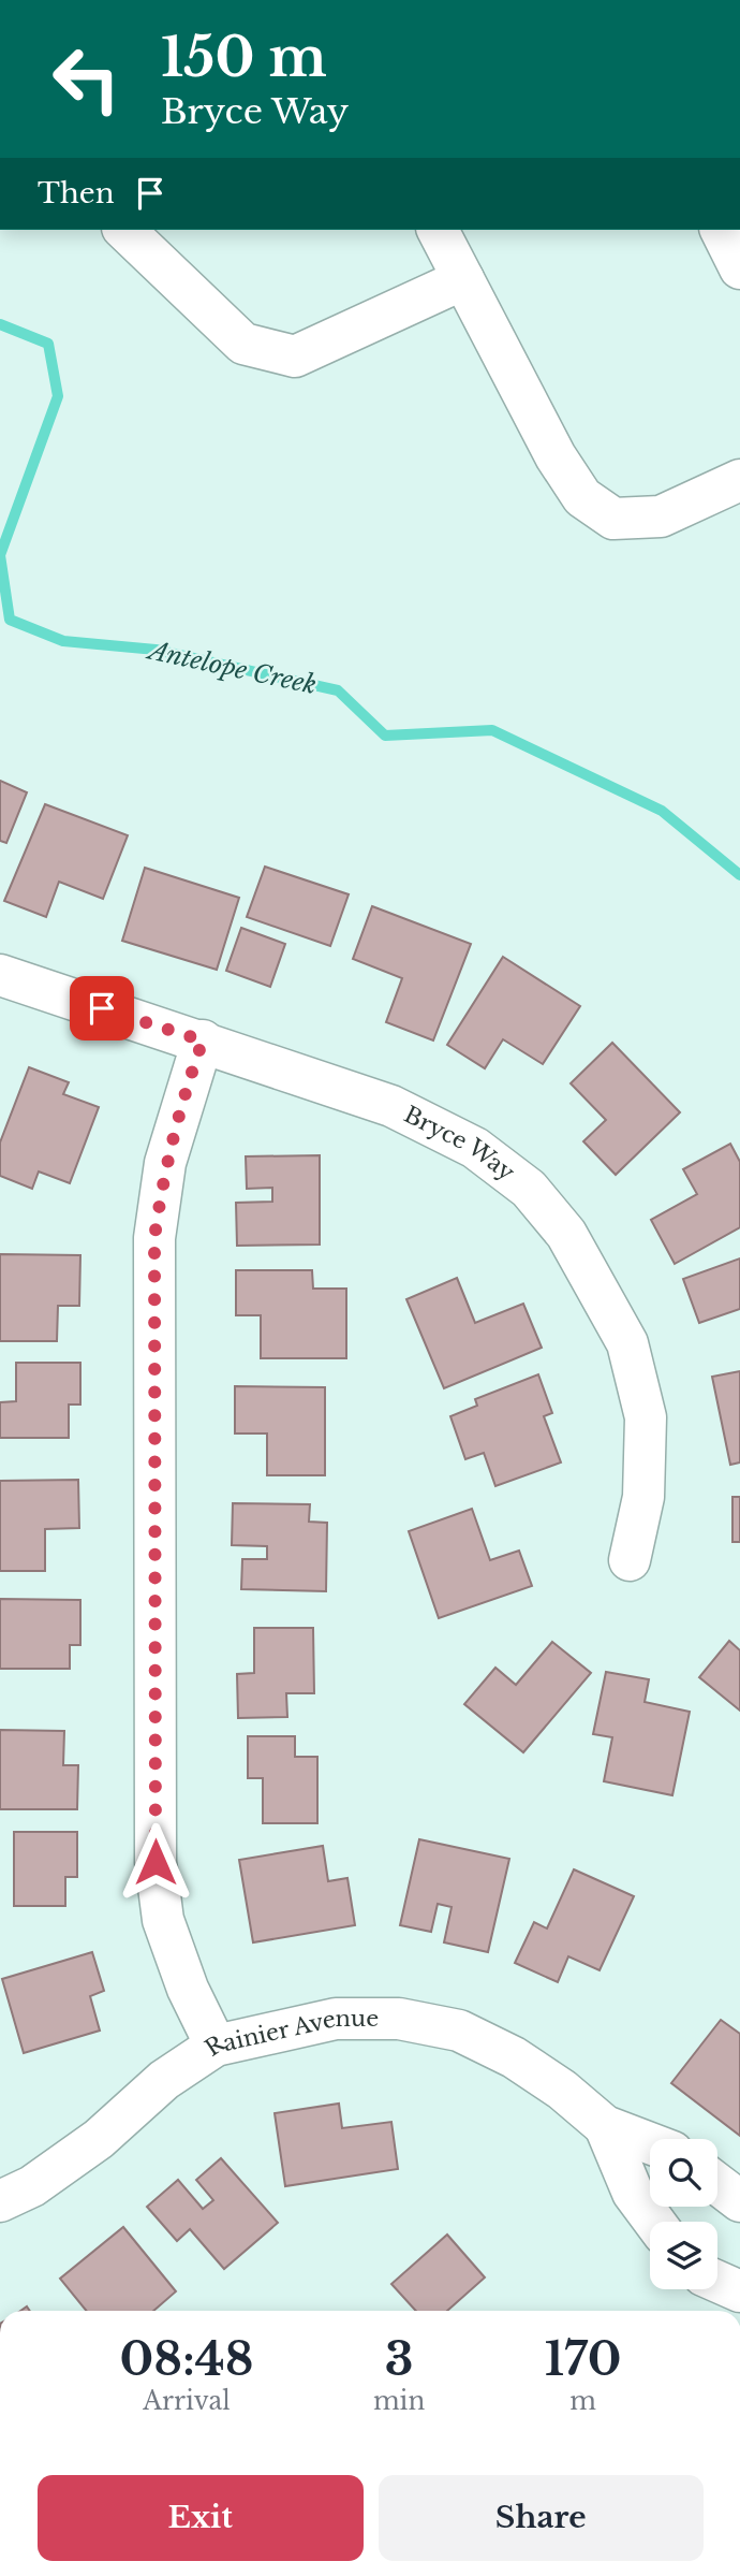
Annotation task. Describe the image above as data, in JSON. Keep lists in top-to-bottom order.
{
  "streets": {
    "street": ["Bryce Way", "Rainier Avenue"]
  },
  "water": ["Antelope Creek"],
  "page": {
    "turn": ["150 m", "Bryce Way"],
    "then": "Then",
    "eta": [
      "08:48",
      "Arrival",
      "3",
      "min",
      "170",
      "m"
    ],
    "buttons": ["Exit", "Share"]
  }
}
